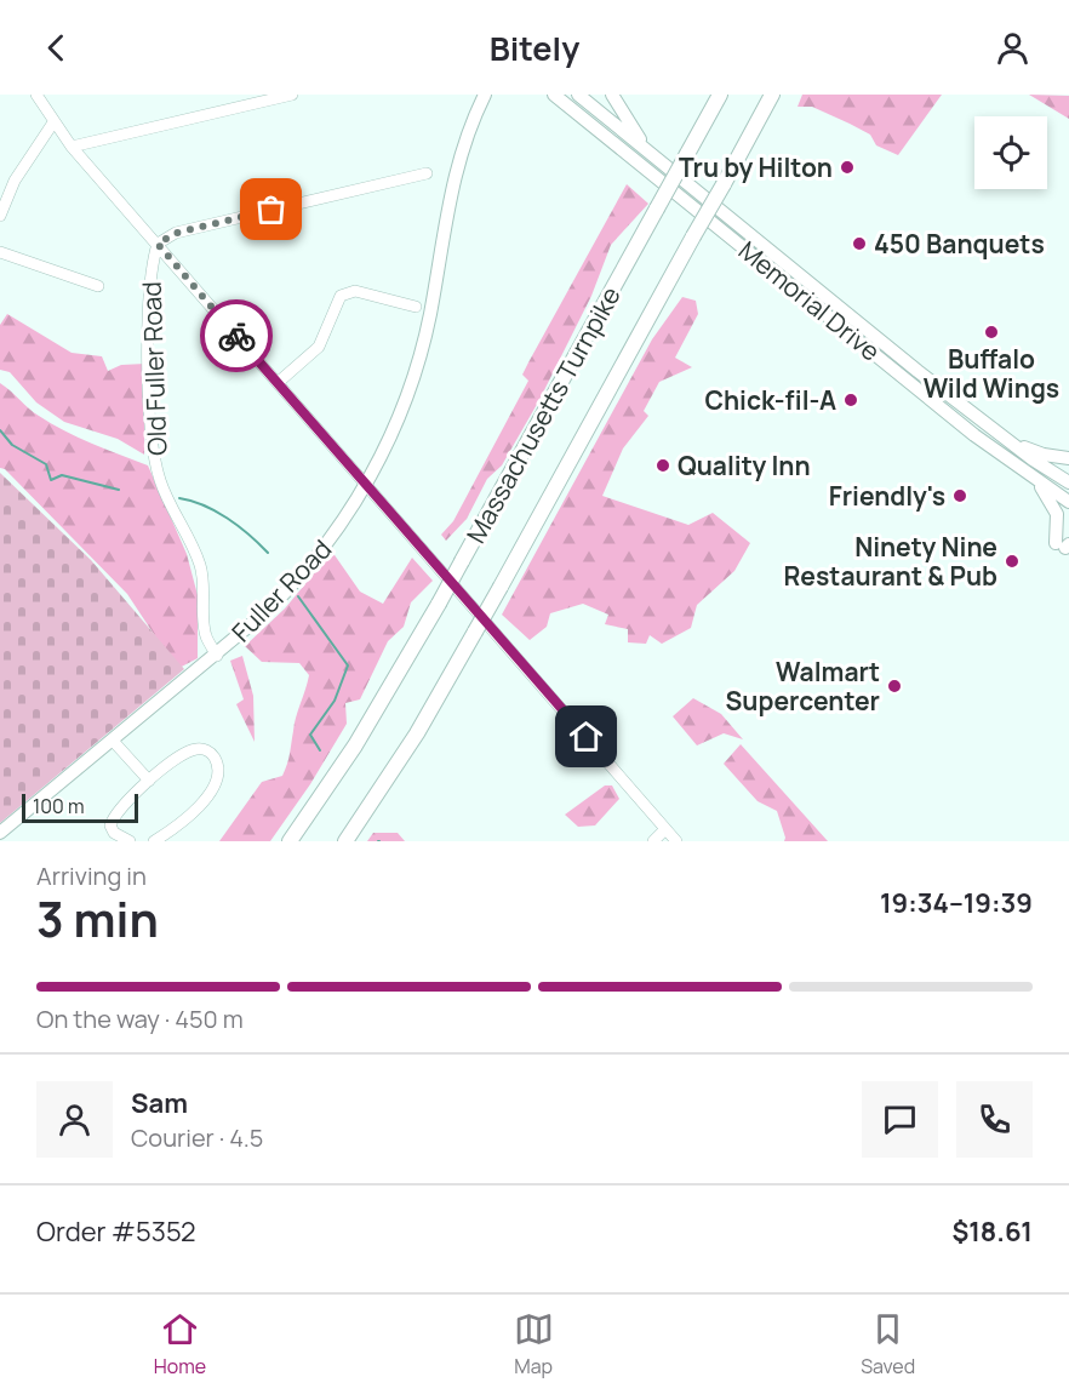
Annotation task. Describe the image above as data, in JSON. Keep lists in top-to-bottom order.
{
  "streets": {
    "highway": ["Massachusetts Turnpike"],
    "main road": ["Memorial Drive", "Fuller Road"],
    "street": ["Old Fuller Road"]
  },
  "crossings": [
    ["Old Fuller Road", "Fuller Road"]
  ],
  "places": [
    "Tru by Hilton",
    "450 Banquets",
    "Buffalo Wild Wings",
    "Chick-fil-A",
    "Quality Inn",
    "Friendly's",
    "Ninety Nine Restaurant & Pub",
    "Walmart Supercenter"
  ],
  "scale_bar": "100 m",
  "page": {
    "header": "Bitely",
    "scale": "100 m",
    "heading": ["3 min", "Arriving in", "19:34–19:39"],
    "panel": [
      "Sam",
      "Courier · 4.5",
      "Order #5352",
      "$18.61"
    ],
    "bar": "On the way · 450 m",
    "tabs": ["Home", "Map", "Saved"]
  }
}
